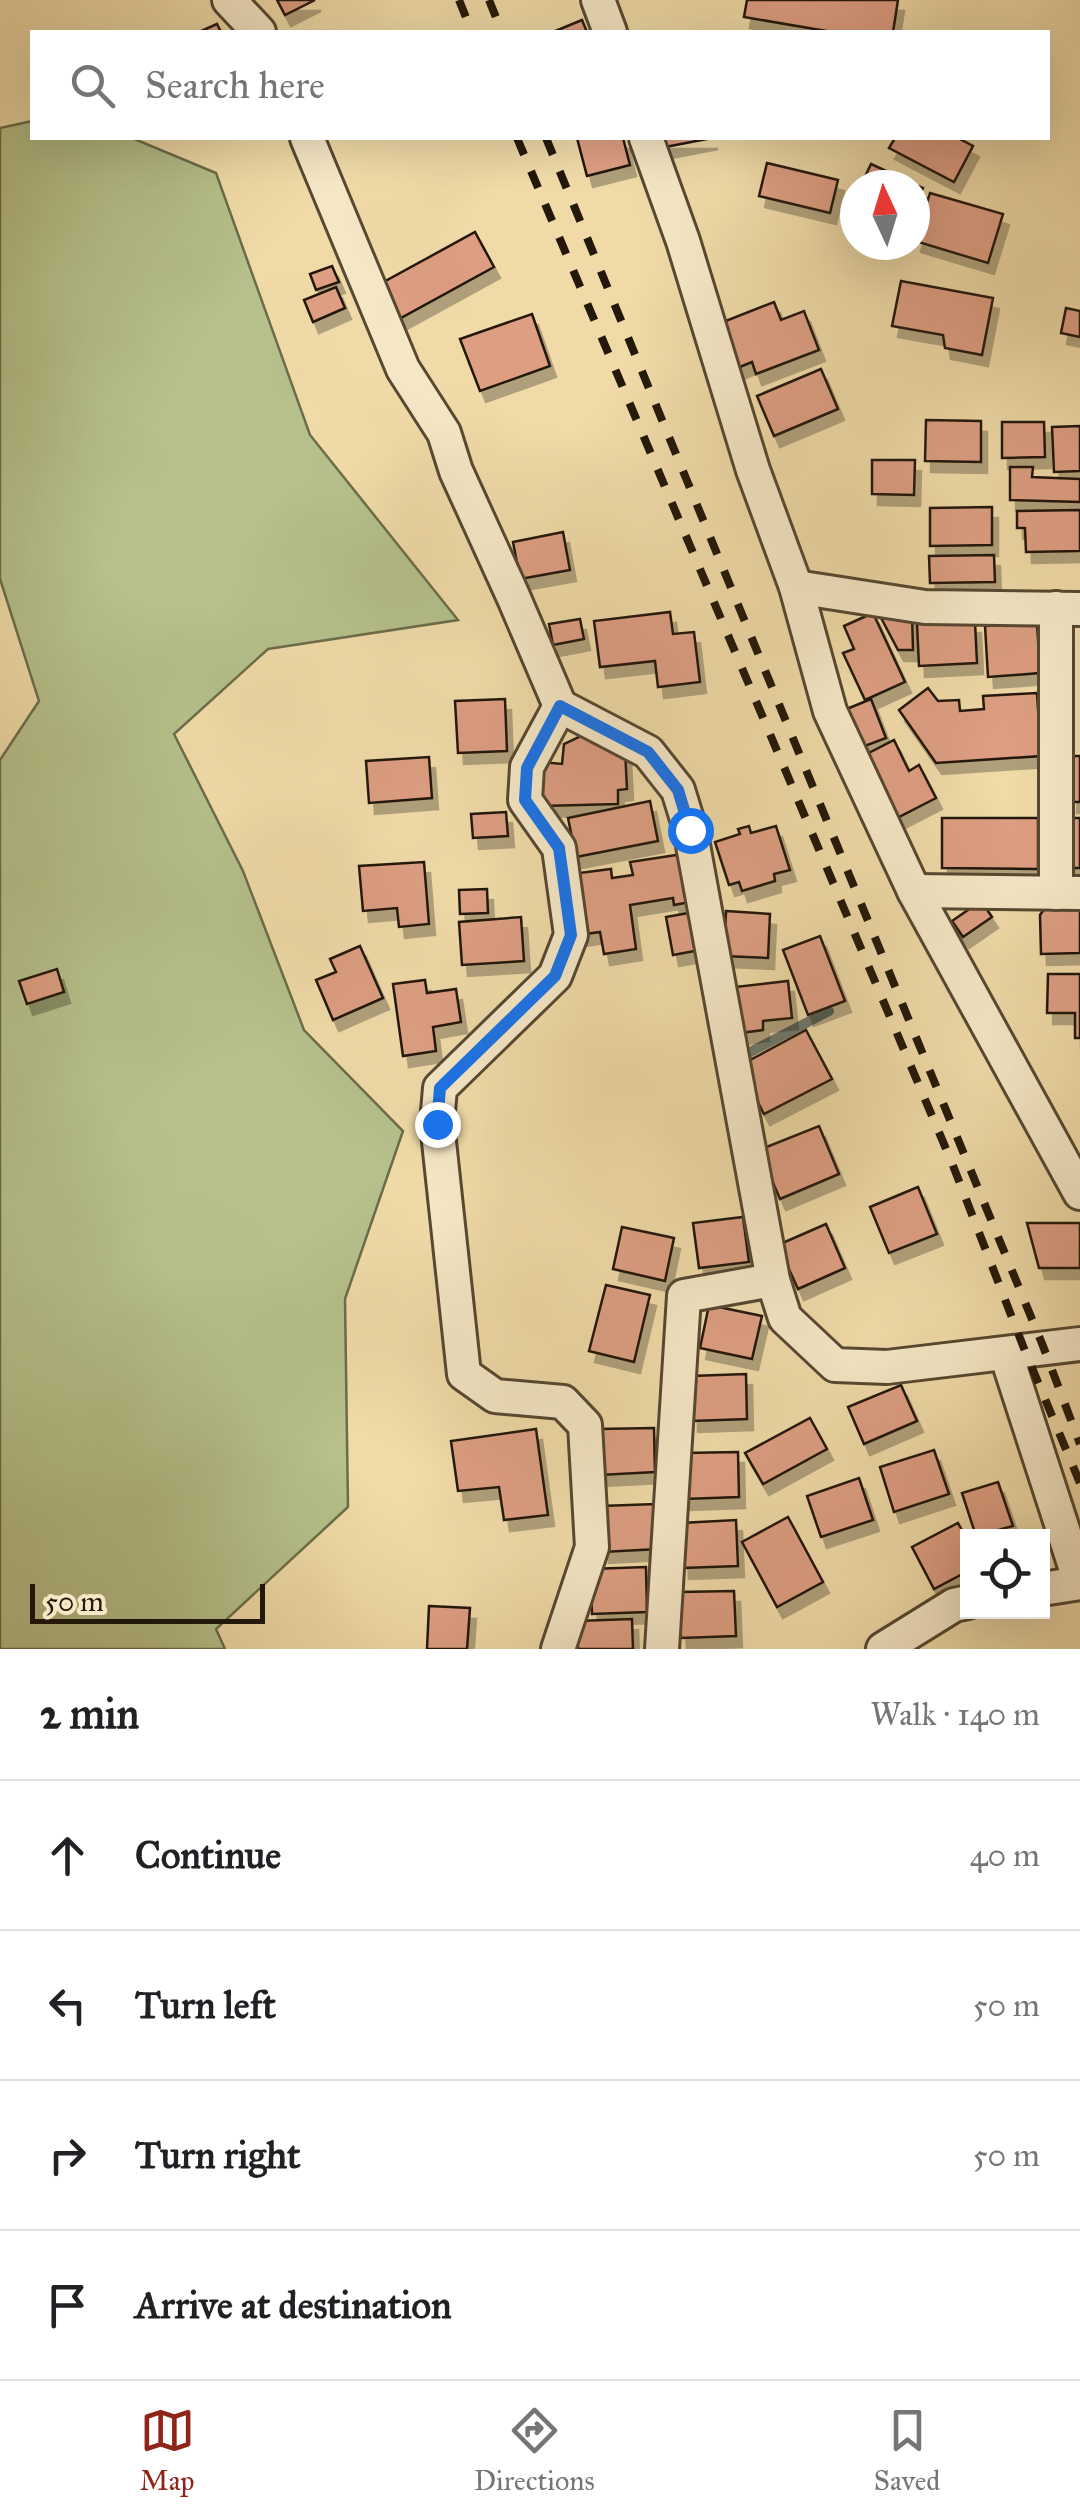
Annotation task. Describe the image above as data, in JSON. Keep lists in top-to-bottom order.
{
  "scale_bar": "50 m",
  "north": "top",
  "page": {
    "search": "Search here",
    "scale": "50 m",
    "heading": ["2 min", "Walk · 140 m"],
    "list": [
      ["Continue", "40 m"],
      ["Turn left", "50 m"],
      ["Turn right", "50 m"],
      "Arrive at destination"
    ],
    "nav": ["Map", "Directions", "Saved"]
  }
}
